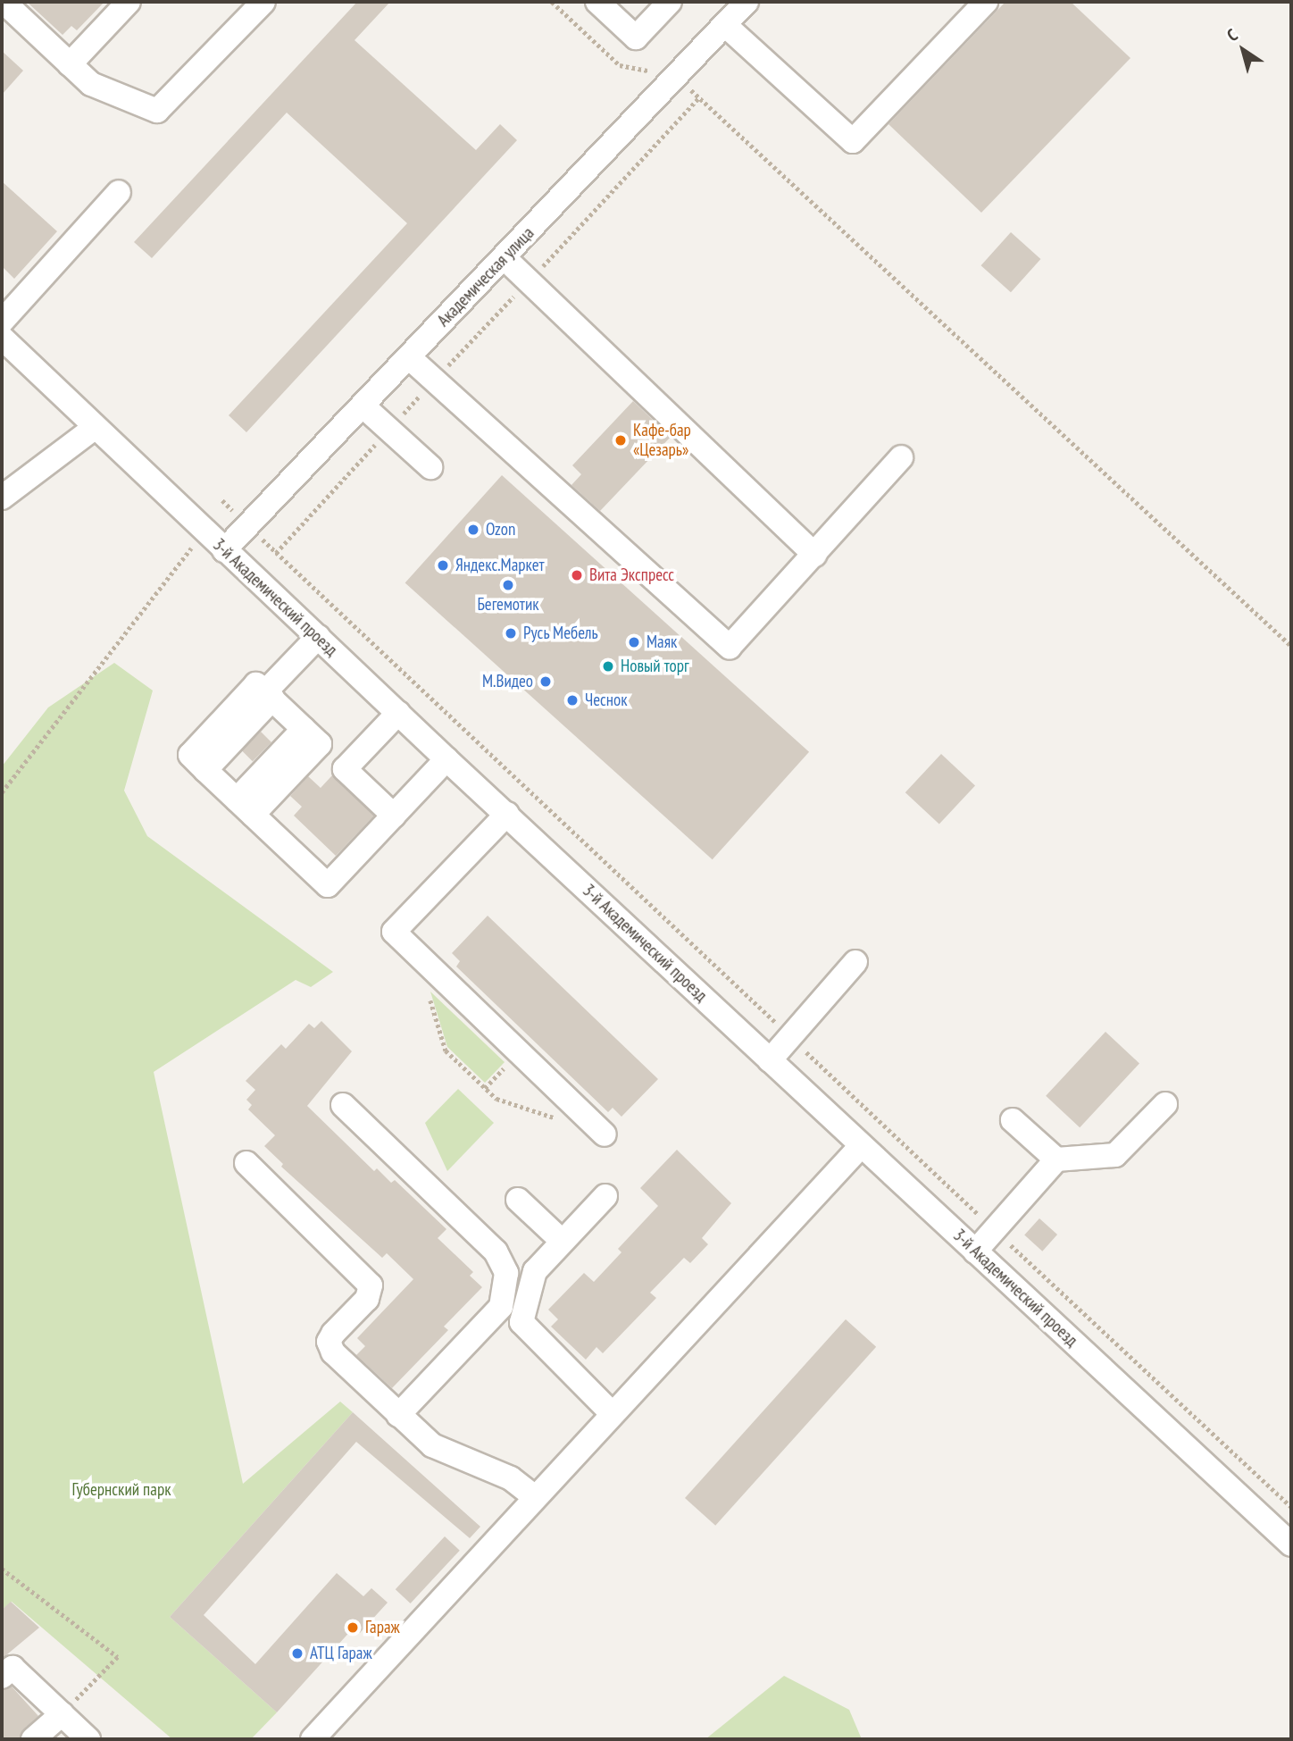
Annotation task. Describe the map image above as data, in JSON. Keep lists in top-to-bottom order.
{
  "streets": {
    "street": ["Академическая улица", "3-й Академический проезд"]
  },
  "crossings": [
    ["Академическая улица", "3-й Академический проезд"]
  ],
  "parks": ["Губернский парк"],
  "places": [
    "Кафе-бар «Цезарь»",
    "Ozon",
    "Яндекс.Маркет",
    "Вита Экспресс",
    "Бегемотик",
    "Русь Мебель",
    "Маяк",
    "Новый торг",
    "М.Видео",
    "Чеснок",
    "Гараж",
    "АТЦ Гараж"
  ],
  "north": "top left"
}
